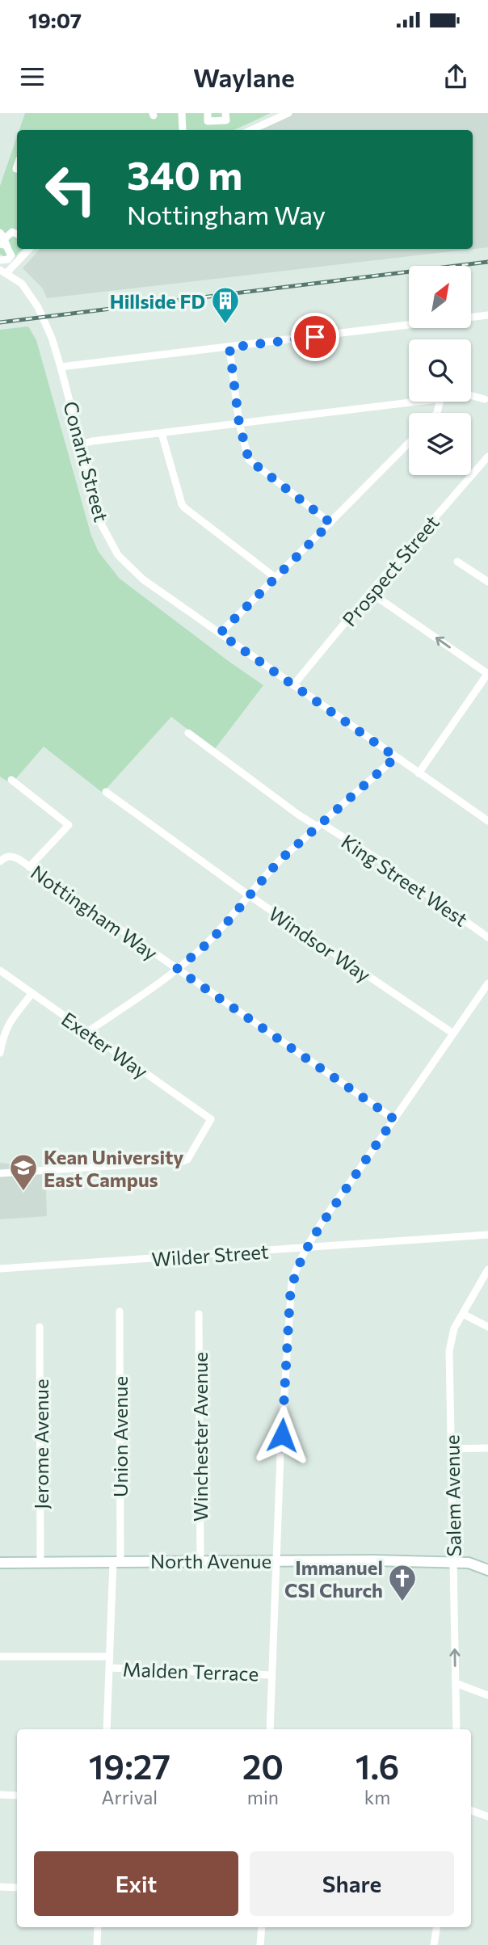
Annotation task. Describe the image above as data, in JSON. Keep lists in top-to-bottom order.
{
  "streets": {
    "main road": ["North Avenue"],
    "street": [
      "Conant Street",
      "Prospect Street",
      "King Street West",
      "Nottingham Way",
      "Windsor Way",
      "Exeter Way",
      "Wilder Street",
      "Union Avenue",
      "Winchester Avenue",
      "Jerome Avenue",
      "Salem Avenue",
      "Malden Terrace"
    ]
  },
  "crossings": [
    ["Conant Street", "Prospect Street"],
    ["Union Avenue", "North Avenue"],
    ["Union Avenue", "Malden Terrace"],
    ["Winchester Avenue", "North Avenue"],
    ["Jerome Avenue", "North Avenue"],
    ["Salem Avenue", "North Avenue"]
  ],
  "places": {
    "building": ["Hillside FD"],
    "school or university": ["Kean University East Campus"],
    "church": ["Immanuel CSI Church"]
  },
  "north": "top right",
  "page": {
    "status": "19:07",
    "header": "Waylane",
    "turn": ["340 m", "Nottingham Way"],
    "eta": [
      "19:27",
      "Arrival",
      "20",
      "min",
      "1.6",
      "km"
    ],
    "buttons": ["Exit", "Share"]
  }
}
